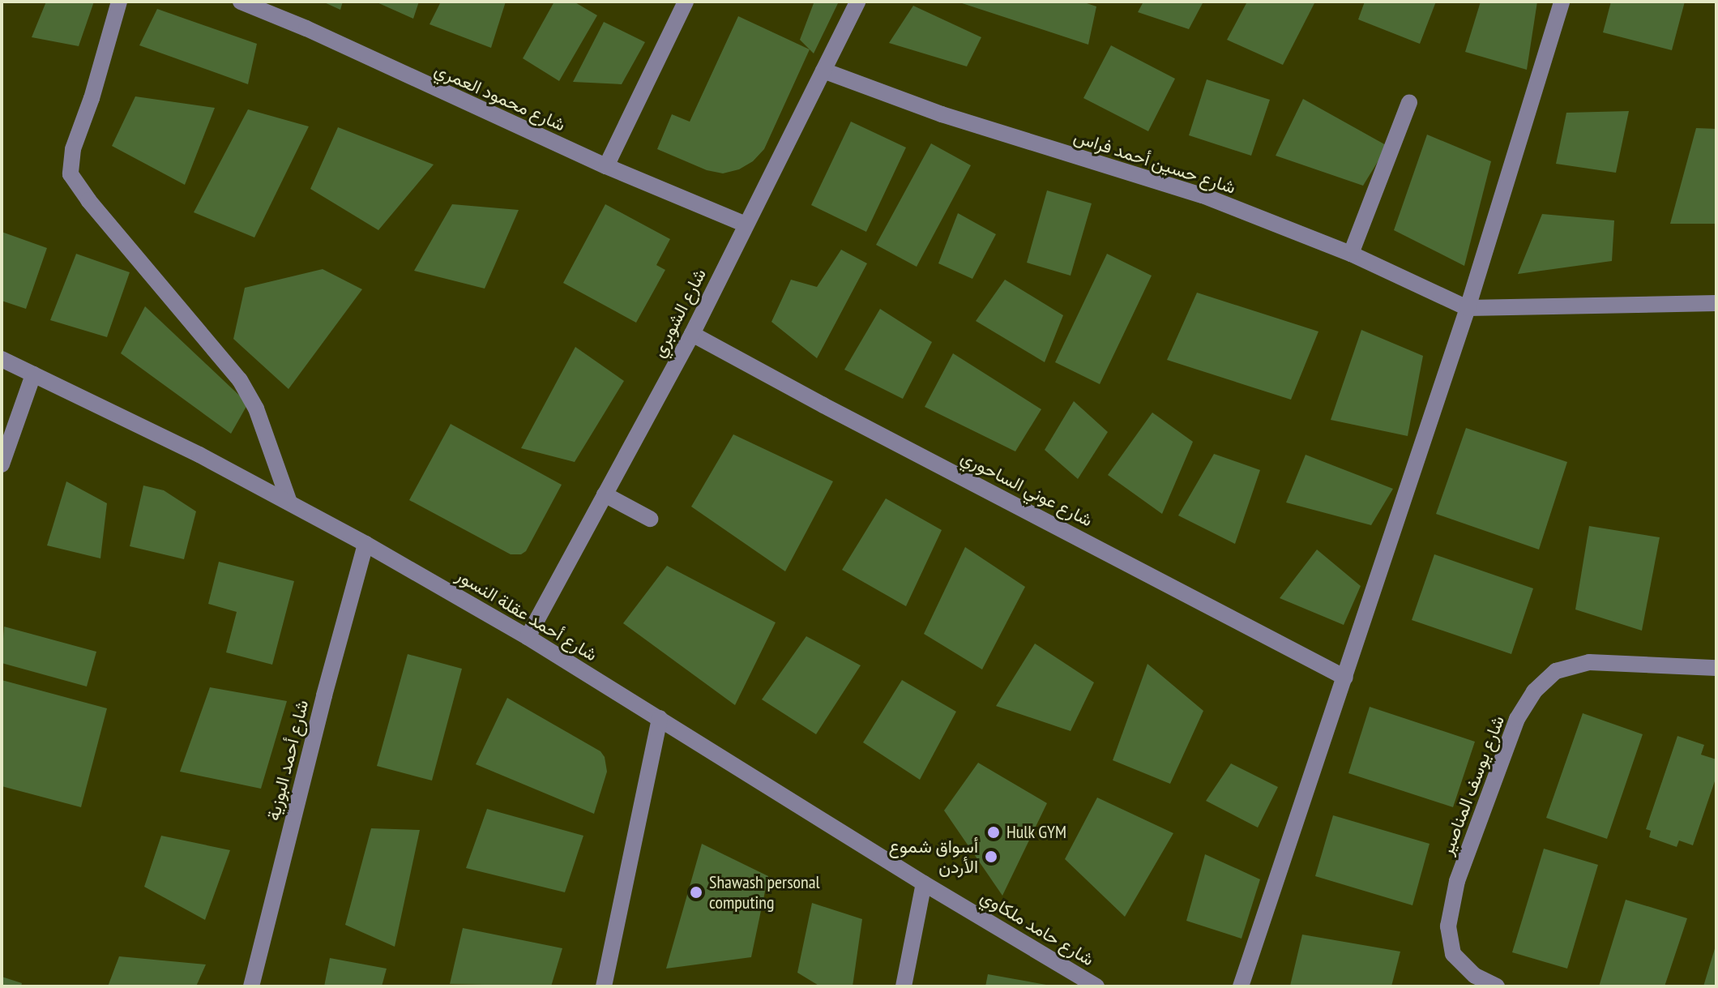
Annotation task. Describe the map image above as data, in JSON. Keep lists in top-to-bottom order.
{
  "streets": {
    "street": [
      "شارع محمود العمري",
      "شارع حسين أحمد فراس",
      "شارع الشوبري",
      "شارع عوني الساحوري",
      "شارع أحمد عقلة النسور",
      "شارع أحمد البوزية",
      "شارع يوسف المناصير",
      "شارع حامد ملكاوي"
    ]
  },
  "crossings": [
    ["شارع محمود العمري", "شارع الشوبري"],
    ["شارع حسين أحمد فراس", "شارع الشوبري"],
    ["شارع الشوبري", "شارع عوني الساحوري"],
    ["شارع الشوبري", "شارع أحمد عقلة النسور"],
    ["شارع أحمد عقلة النسور", "شارع أحمد البوزية"],
    ["شارع أحمد عقلة النسور", "شارع حامد ملكاوي"]
  ],
  "places": ["Hulk GYM", "أسواق شموع الأردن", "Shawash personal computing"]
}
